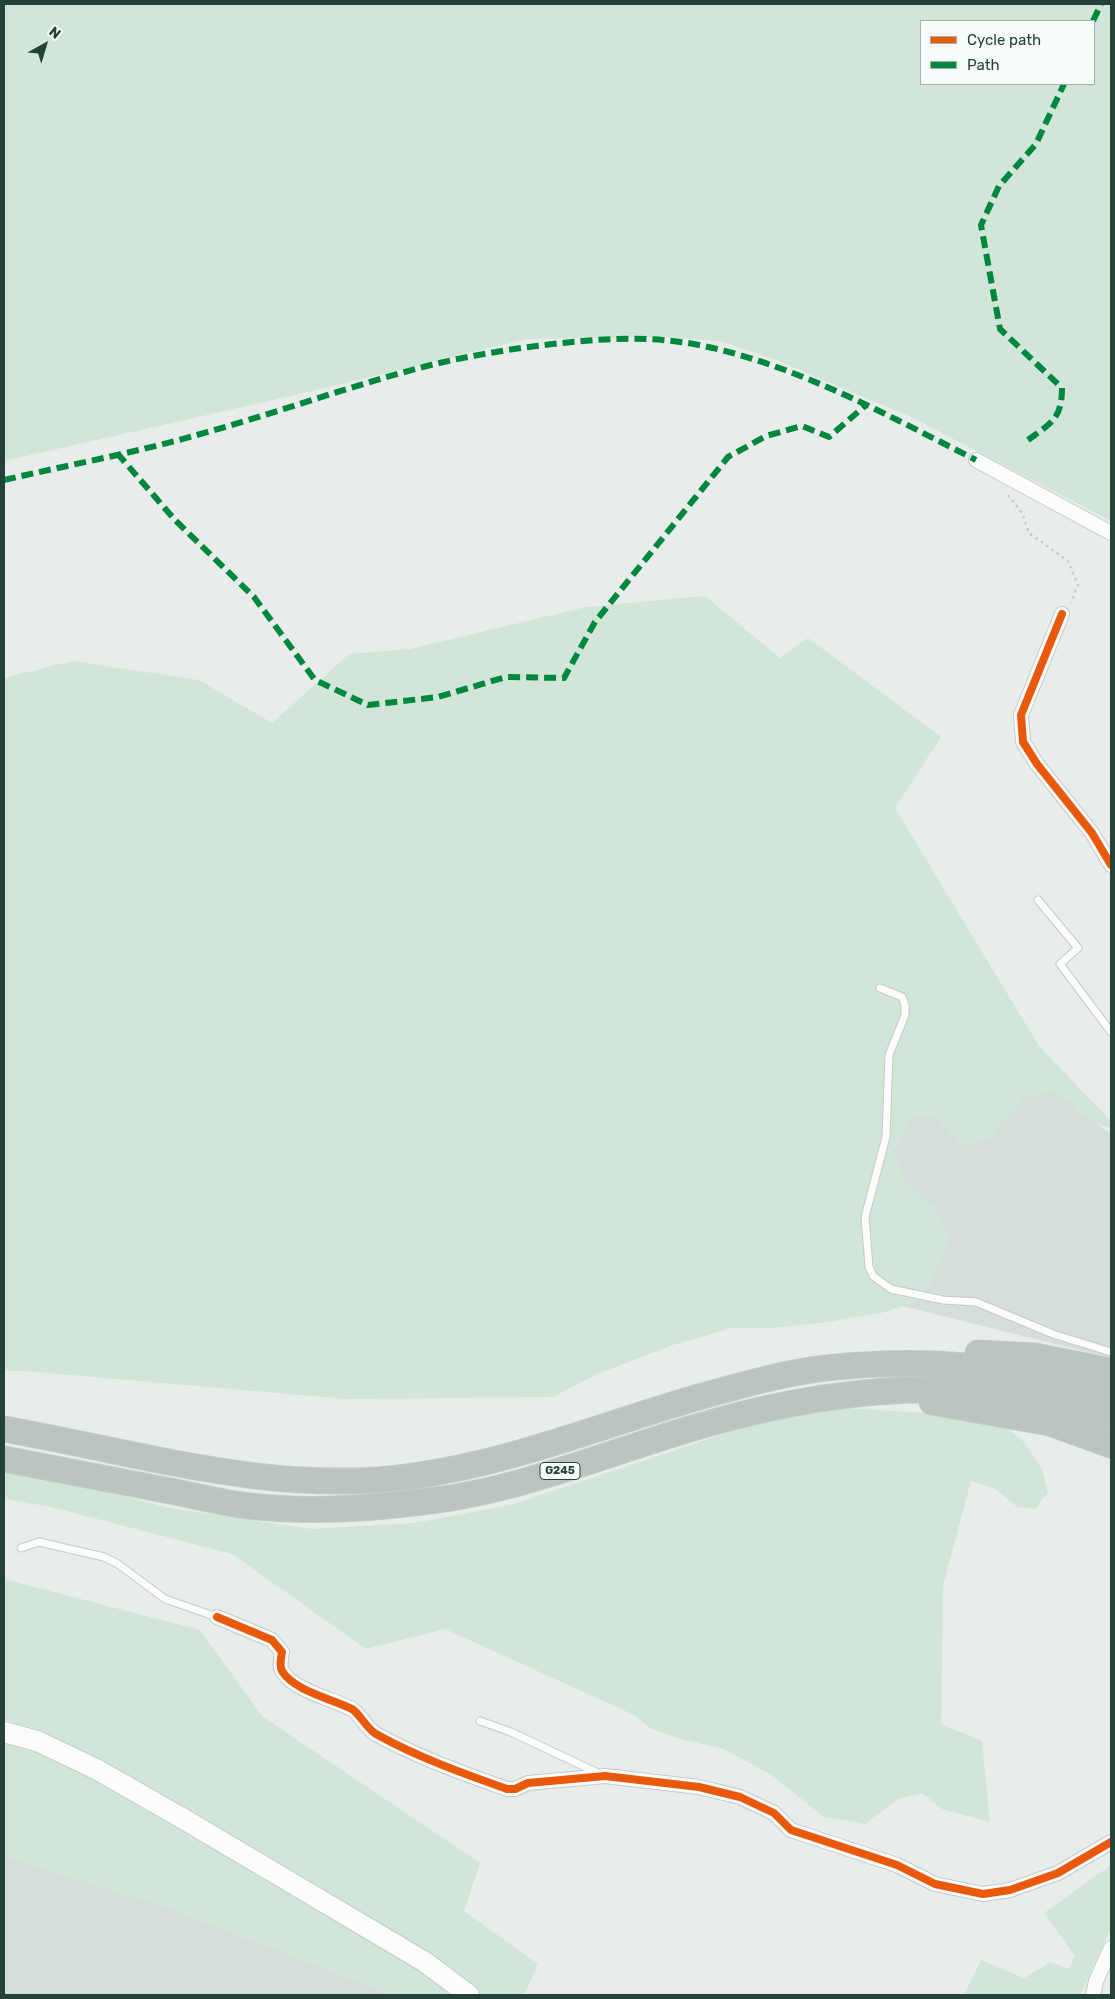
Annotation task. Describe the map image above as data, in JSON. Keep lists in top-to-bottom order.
{
  "streets": {
    "highway": ["G245"]
  },
  "legend": ["Cycle path", "Path"],
  "north": "top right"
}
